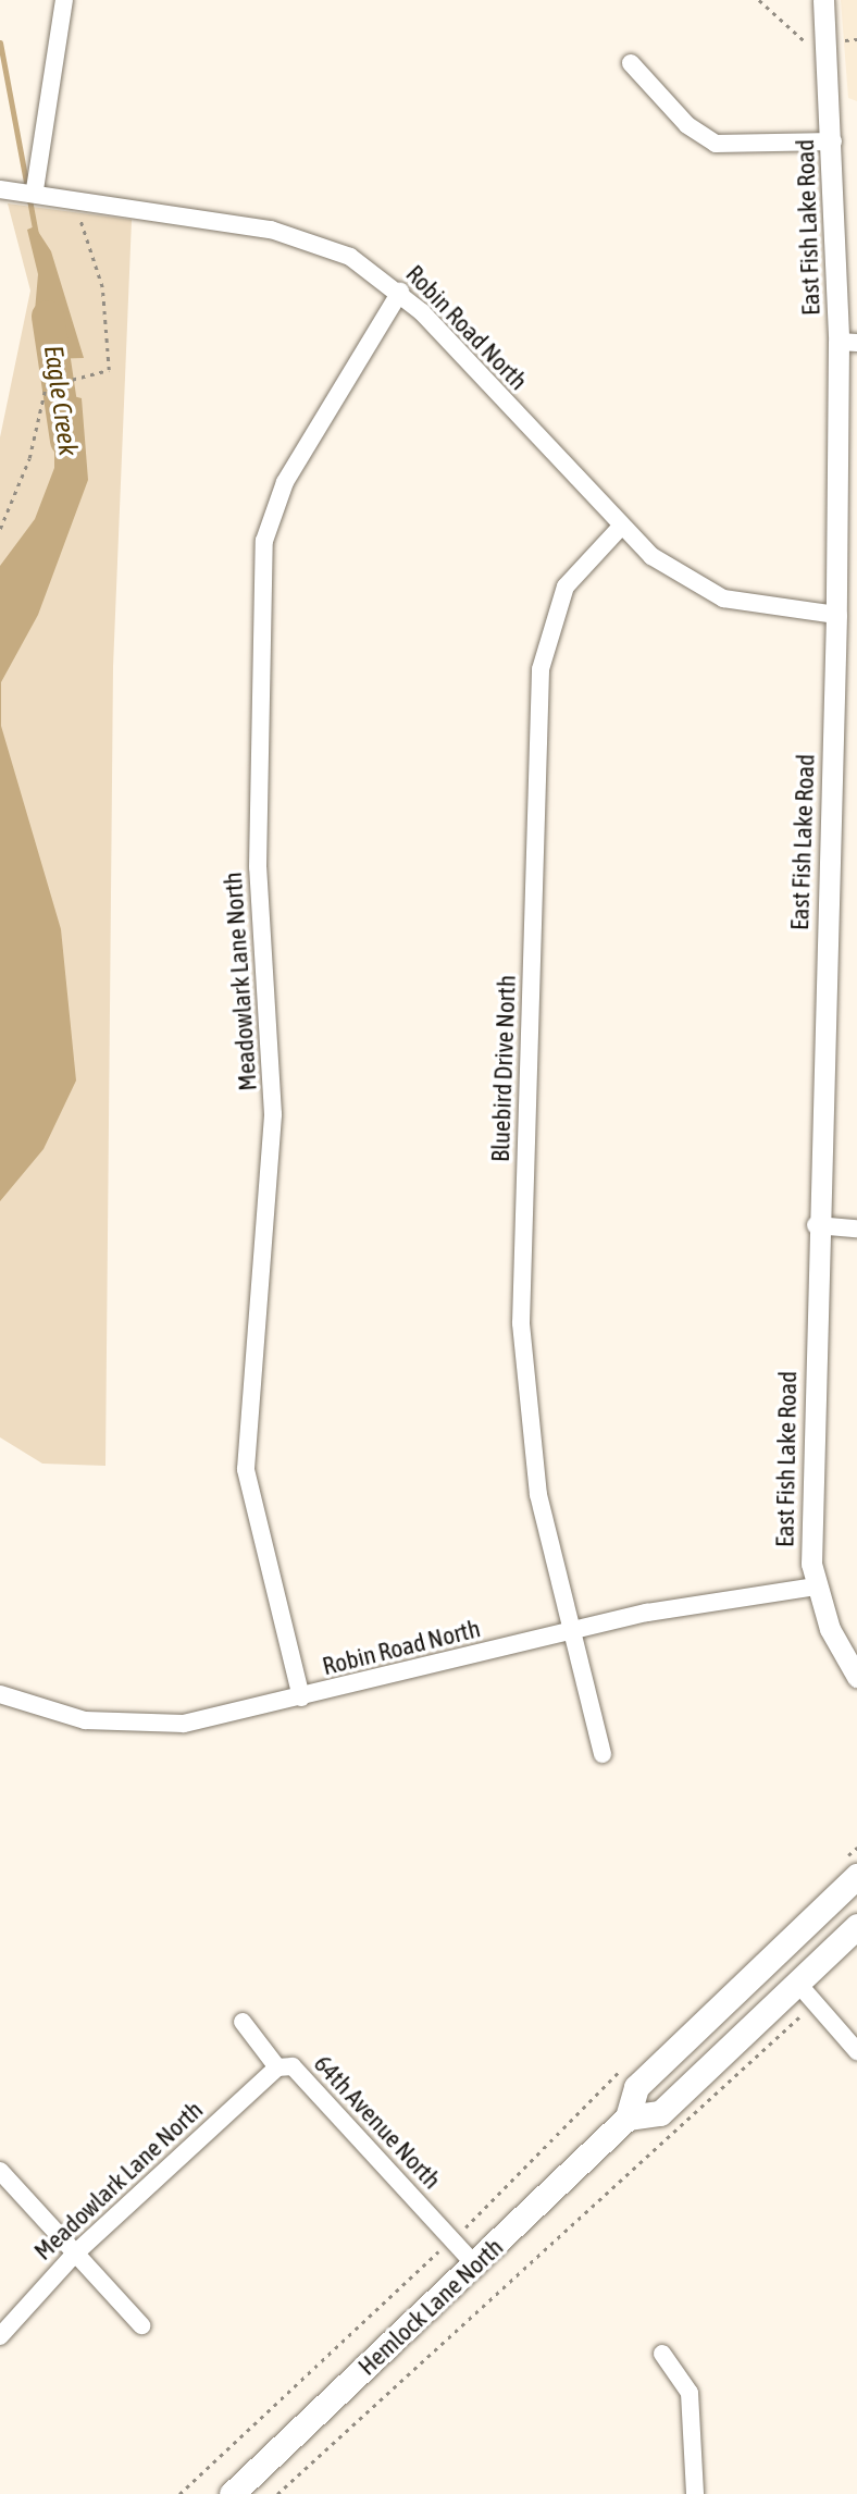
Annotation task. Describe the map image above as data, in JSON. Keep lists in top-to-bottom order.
{
  "streets": {
    "main road": ["Hemlock Lane North"],
    "street": [
      "East Fish Lake Road",
      "Robin Road North",
      "Meadowlark Lane North",
      "Bluebird Drive North",
      "64th Avenue North"
    ]
  },
  "crossings": [
    ["East Fish Lake Road", "Robin Road North"],
    ["Robin Road North", "Meadowlark Lane North"],
    ["Robin Road North", "Bluebird Drive North"],
    ["Meadowlark Lane North", "64th Avenue North"],
    ["64th Avenue North", "Hemlock Lane North"]
  ],
  "water": ["Eagle Creek"]
}
